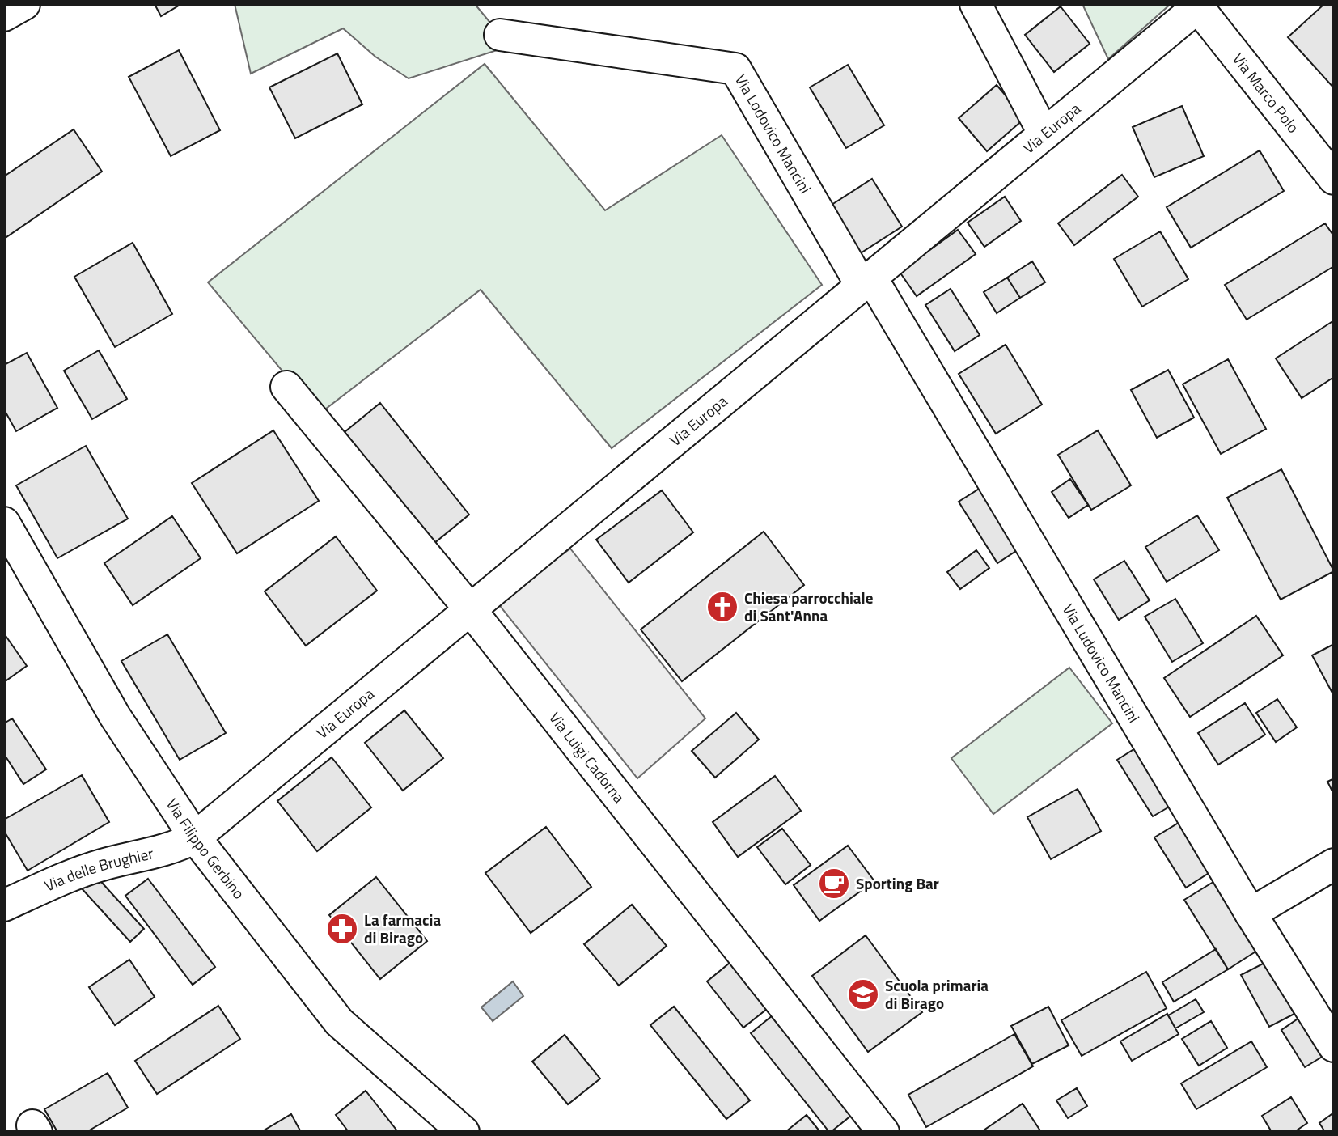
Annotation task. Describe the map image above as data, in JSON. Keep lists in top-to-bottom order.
{
  "streets": {
    "street": [
      "Via Marco Polo",
      "Via Europa",
      "Via Lodovico Mancini",
      "Via Ludovico Mancini",
      "Via Luigi Cadorna",
      "Via Filippo Gerbino",
      "Via delle Brughier"
    ]
  },
  "crossings": [
    ["Via Marco Polo", "Via Europa"],
    ["Via Europa", "Via Lodovico Mancini"],
    ["Via Europa", "Via Ludovico Mancini"],
    ["Via Europa", "Via Luigi Cadorna"],
    ["Via Europa", "Via Filippo Gerbino"],
    ["Via Europa", "Via delle Brughier"],
    ["Via Lodovico Mancini", "Via Ludovico Mancini"],
    ["Via Filippo Gerbino", "Via delle Brughier"]
  ],
  "places": {
    "church": ["Chiesa parrocchiale di Sant'Anna"],
    "cafe": ["Sporting Bar"],
    "pharmacy": ["La farmacia di Birago"],
    "school or university": ["Scuola primaria di Birago"]
  }
}
